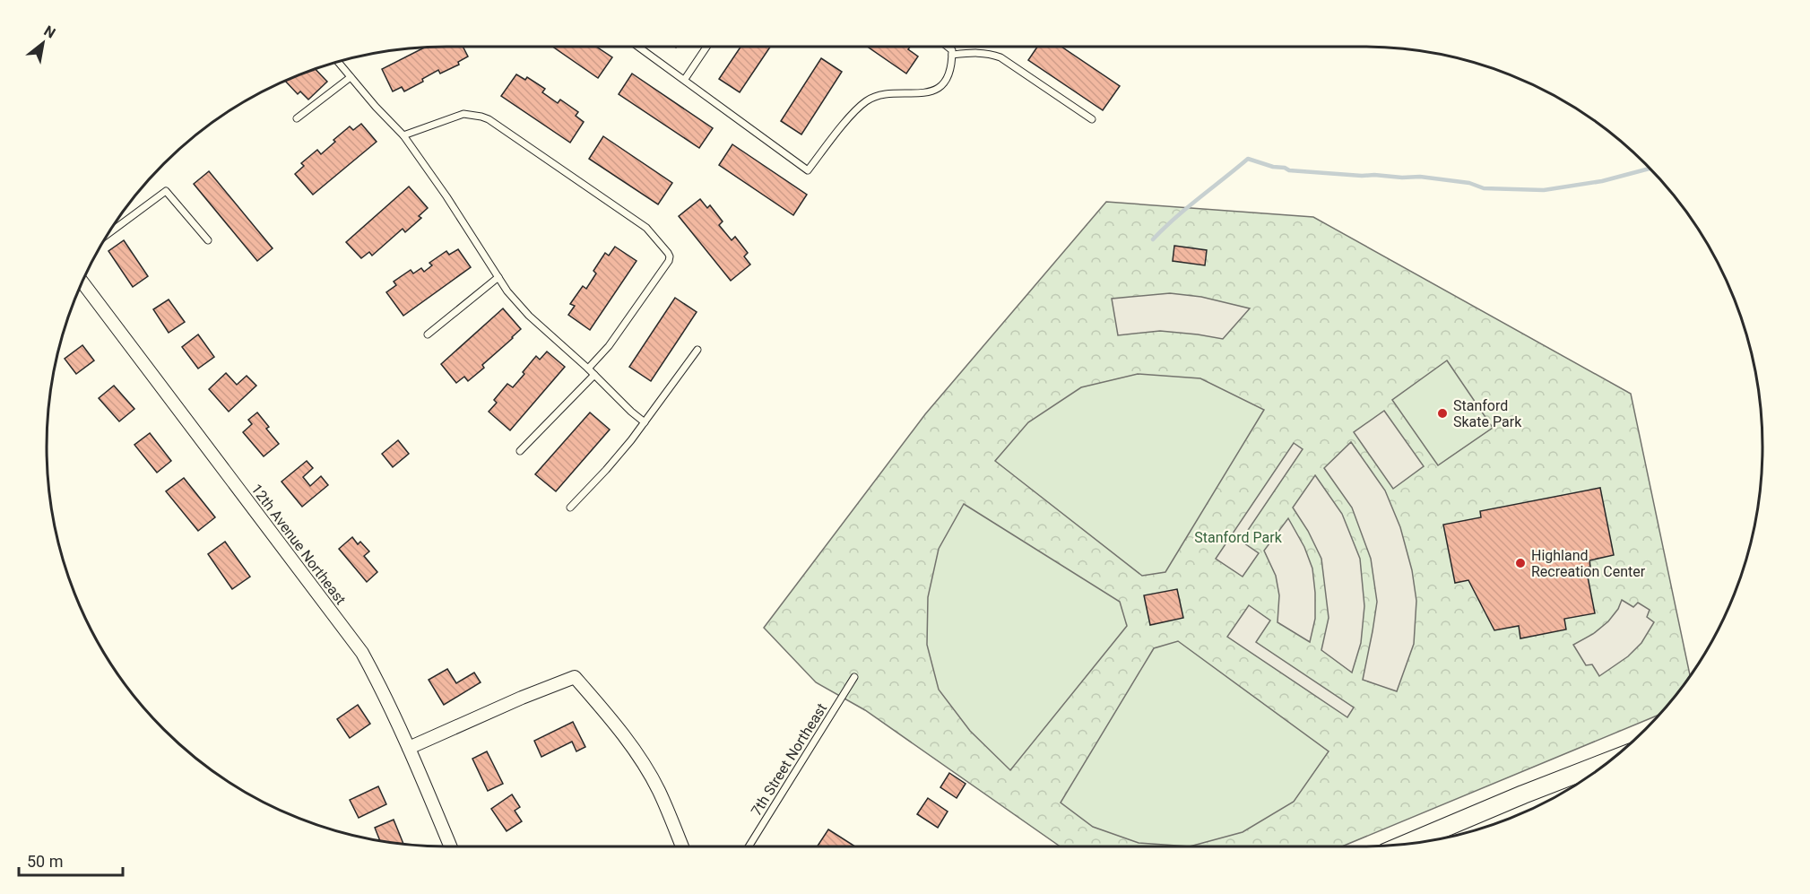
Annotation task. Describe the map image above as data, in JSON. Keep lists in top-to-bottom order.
{
  "streets": {
    "street": ["12th Avenue Northeast"],
    "lane": ["7th Street Northeast"]
  },
  "parks": ["Stanford Park"],
  "places": ["Stanford Skate Park", "Highland Recreation Center"],
  "scale_bar": "50 m",
  "north": "top right"
}
